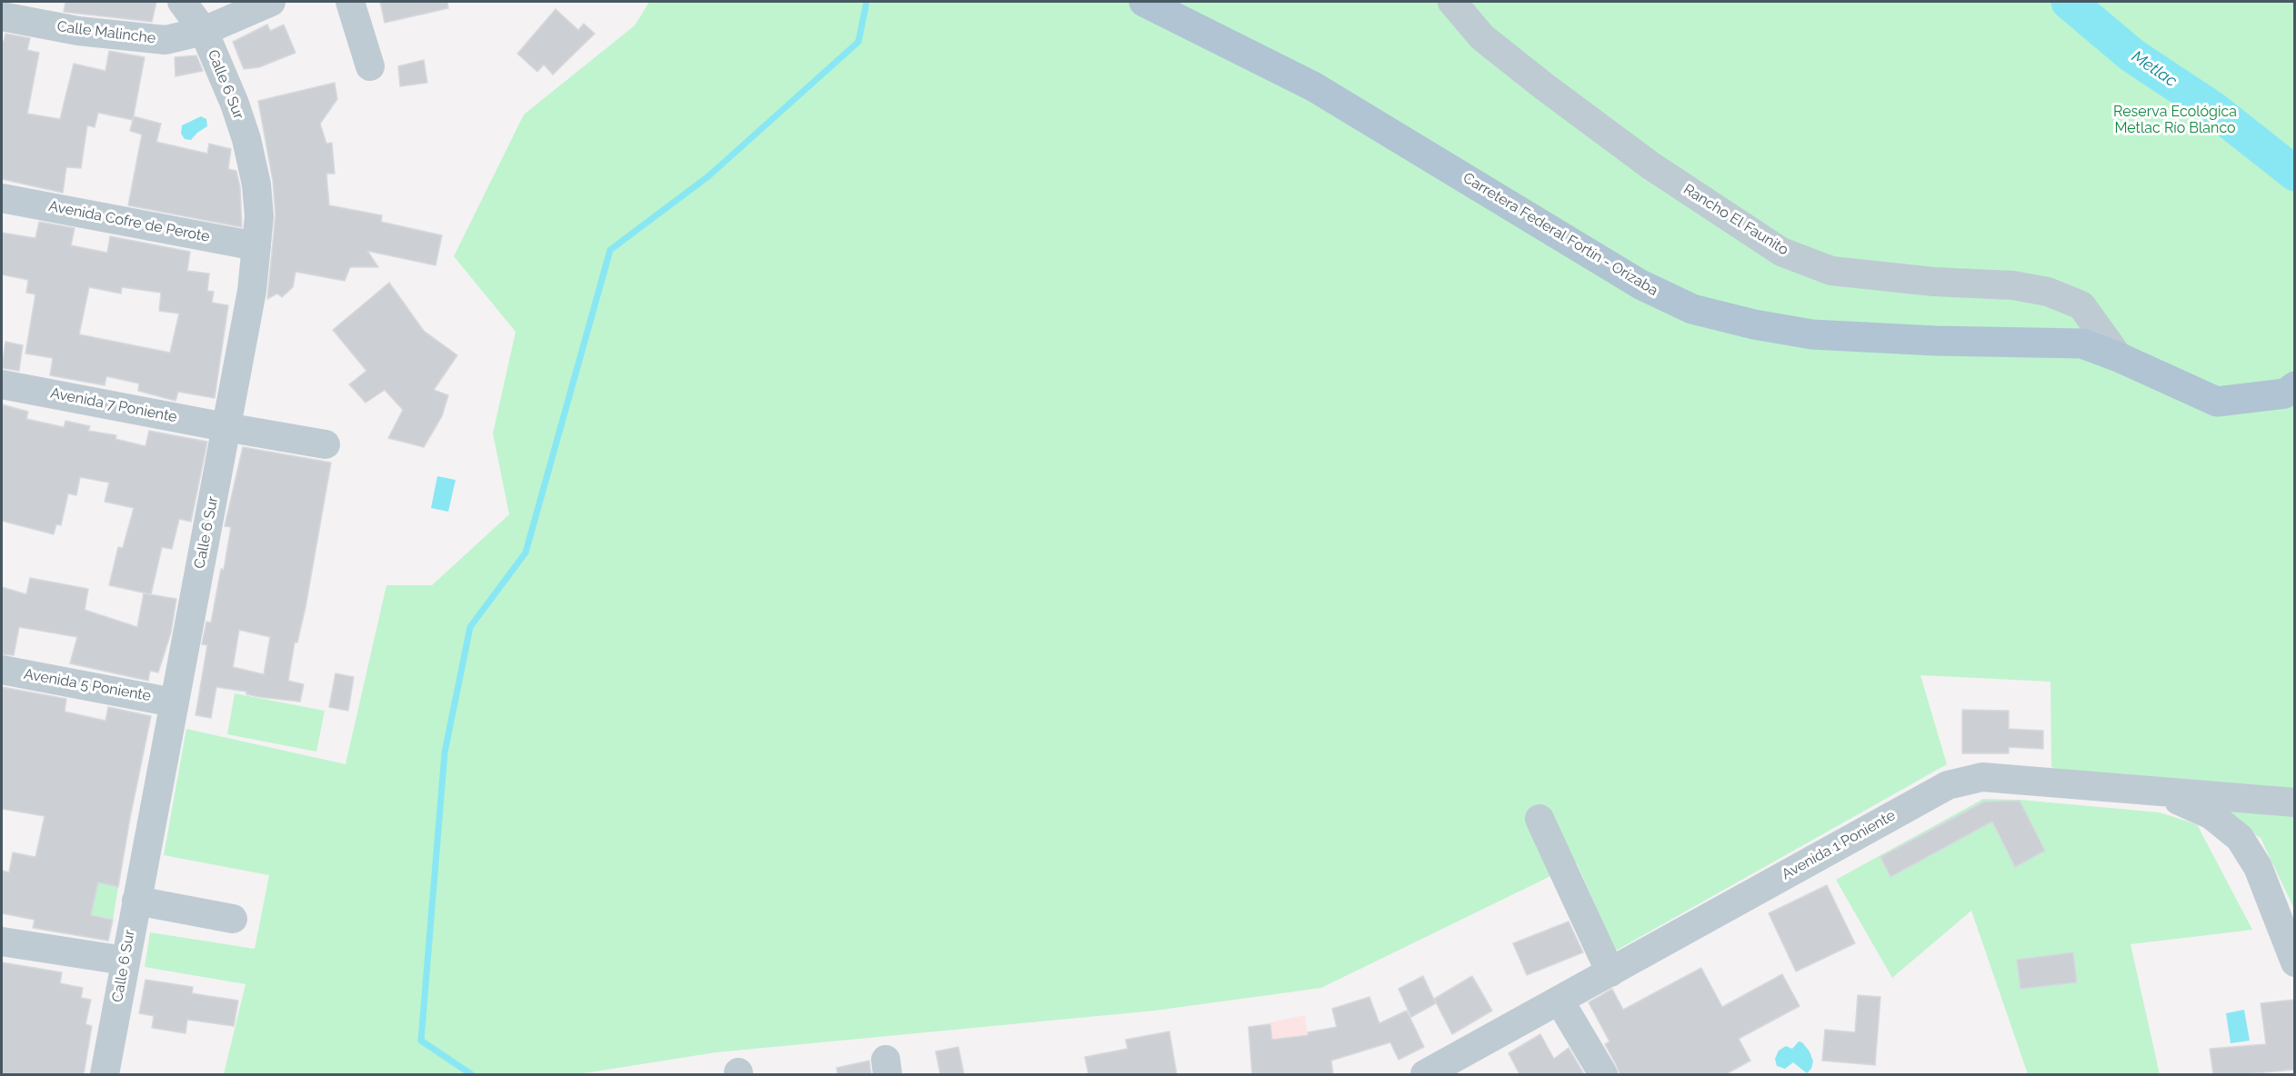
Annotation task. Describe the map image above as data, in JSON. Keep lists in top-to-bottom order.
{
  "streets": {
    "main road": ["Carretera Federal Fortín - Orizaba"],
    "street": [
      "Calle Malinche",
      "Calle 6 Sur",
      "Rancho El Faunito",
      "Avenida Cofre de Perote",
      "Avenida 7 Poniente",
      "Avenida 5 Poniente",
      "Avenida 1 Poniente"
    ]
  },
  "crossings": [
    ["Calle Malinche", "Calle 6 Sur"],
    ["Calle 6 Sur", "Avenida Cofre de Perote"],
    ["Calle 6 Sur", "Avenida 7 Poniente"],
    ["Calle 6 Sur", "Avenida 5 Poniente"],
    ["Rancho El Faunito", "Carretera Federal Fortín - Orizaba"]
  ],
  "water": ["Metlac"],
  "parks": ["Reserva Ecológica Metlac Río Blanco"]
}
